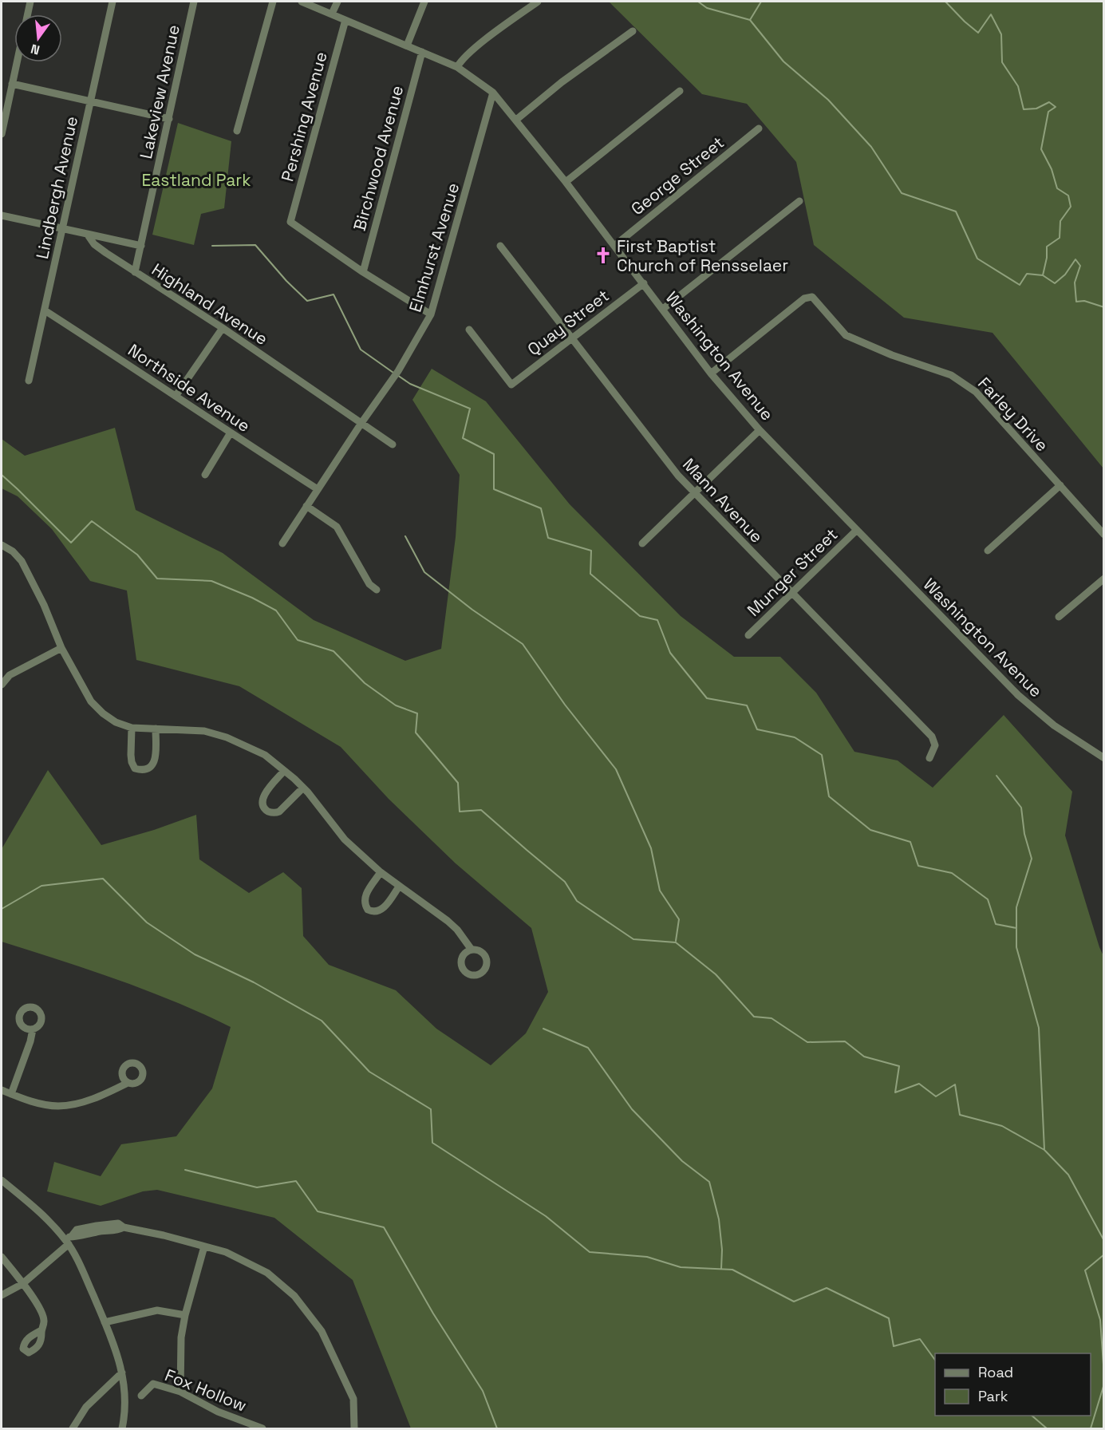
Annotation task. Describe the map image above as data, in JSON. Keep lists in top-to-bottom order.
{
  "streets": {
    "street": [
      "Lakeview Avenue",
      "Pershing Avenue",
      "Birchwood Avenue",
      "George Street",
      "Lindbergh Avenue",
      "Elmhurst Avenue",
      "Highland Avenue",
      "Quay Street",
      "Washington Avenue",
      "Northside Avenue",
      "Farley Drive",
      "Mann Avenue",
      "Munger Street",
      "Fox Hollow"
    ]
  },
  "crossings": [
    ["Lakeview Avenue", "Highland Avenue"],
    ["Pershing Avenue", "Birchwood Avenue"],
    ["Pershing Avenue", "Washington Avenue"],
    ["Birchwood Avenue", "Washington Avenue"],
    ["George Street", "Washington Avenue"],
    ["Lindbergh Avenue", "Northside Avenue"],
    ["Elmhurst Avenue", "Highland Avenue"],
    ["Elmhurst Avenue", "Washington Avenue"],
    ["Elmhurst Avenue", "Northside Avenue"],
    ["Quay Street", "Washington Avenue"],
    ["Quay Street", "Mann Avenue"],
    ["Washington Avenue", "Farley Drive"],
    ["Washington Avenue", "Munger Street"],
    ["Mann Avenue", "Munger Street"]
  ],
  "parks": ["Eastland Park"],
  "places": {
    "church": ["First Baptist Church of Rensselaer"]
  },
  "legend": ["Road", "Park"],
  "north": "bottom"
}
